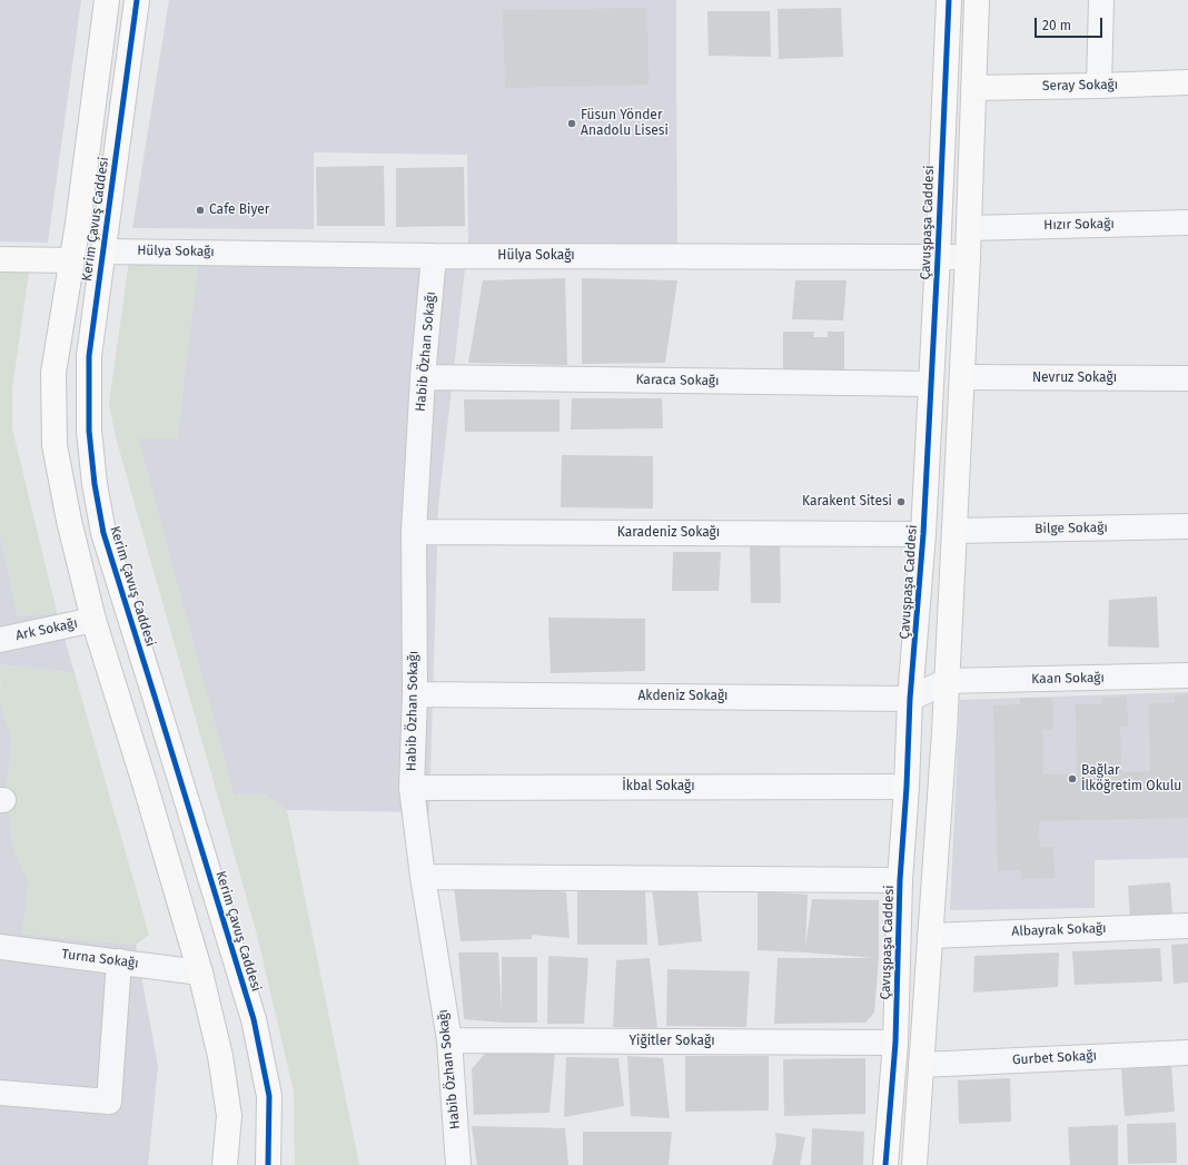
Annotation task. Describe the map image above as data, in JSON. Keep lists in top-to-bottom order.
{
  "streets": {
    "street": [
      "Seray Sokağı",
      "Kerim Çavuş Caddesi",
      "Çavuşpaşa Caddesi",
      "Hızır Sokağı",
      "Hülya Sokağı",
      "Habib Özhan Sokağı",
      "Nevruz Sokağı",
      "Karaca Sokağı",
      "Bilge Sokağı",
      "Karadeniz Sokağı",
      "Ark Sokağı",
      "Kaan Sokağı",
      "Akdeniz Sokağı",
      "İkbal Sokağı",
      "Albayrak Sokağı",
      "Turna Sokağı",
      "Yiğitler Sokağı",
      "Gurbet Sokağı"
    ]
  },
  "crossings": [
    ["Kerim Çavuş Caddesi", "Hülya Sokağı"],
    ["Kerim Çavuş Caddesi", "Ark Sokağı"],
    ["Kerim Çavuş Caddesi", "Turna Sokağı"],
    ["Çavuşpaşa Caddesi", "Hülya Sokağı"],
    ["Çavuşpaşa Caddesi", "Karaca Sokağı"],
    ["Çavuşpaşa Caddesi", "Karadeniz Sokağı"],
    ["Çavuşpaşa Caddesi", "Akdeniz Sokağı"],
    ["Çavuşpaşa Caddesi", "İkbal Sokağı"],
    ["Çavuşpaşa Caddesi", "Yiğitler Sokağı"],
    ["Hülya Sokağı", "Habib Özhan Sokağı"],
    ["Habib Özhan Sokağı", "Karaca Sokağı"],
    ["Habib Özhan Sokağı", "Karadeniz Sokağı"],
    ["Habib Özhan Sokağı", "Akdeniz Sokağı"],
    ["Habib Özhan Sokağı", "İkbal Sokağı"],
    ["Habib Özhan Sokağı", "Yiğitler Sokağı"],
    ["Kaan Sokağı", "Akdeniz Sokağı"]
  ],
  "places": [
    "Füsun Yönder Anadolu Lisesi",
    "Cafe Biyer",
    "Karakent Sitesi",
    "Bağlar İlköğretim Okulu"
  ],
  "scale_bar": "20 m"
}
